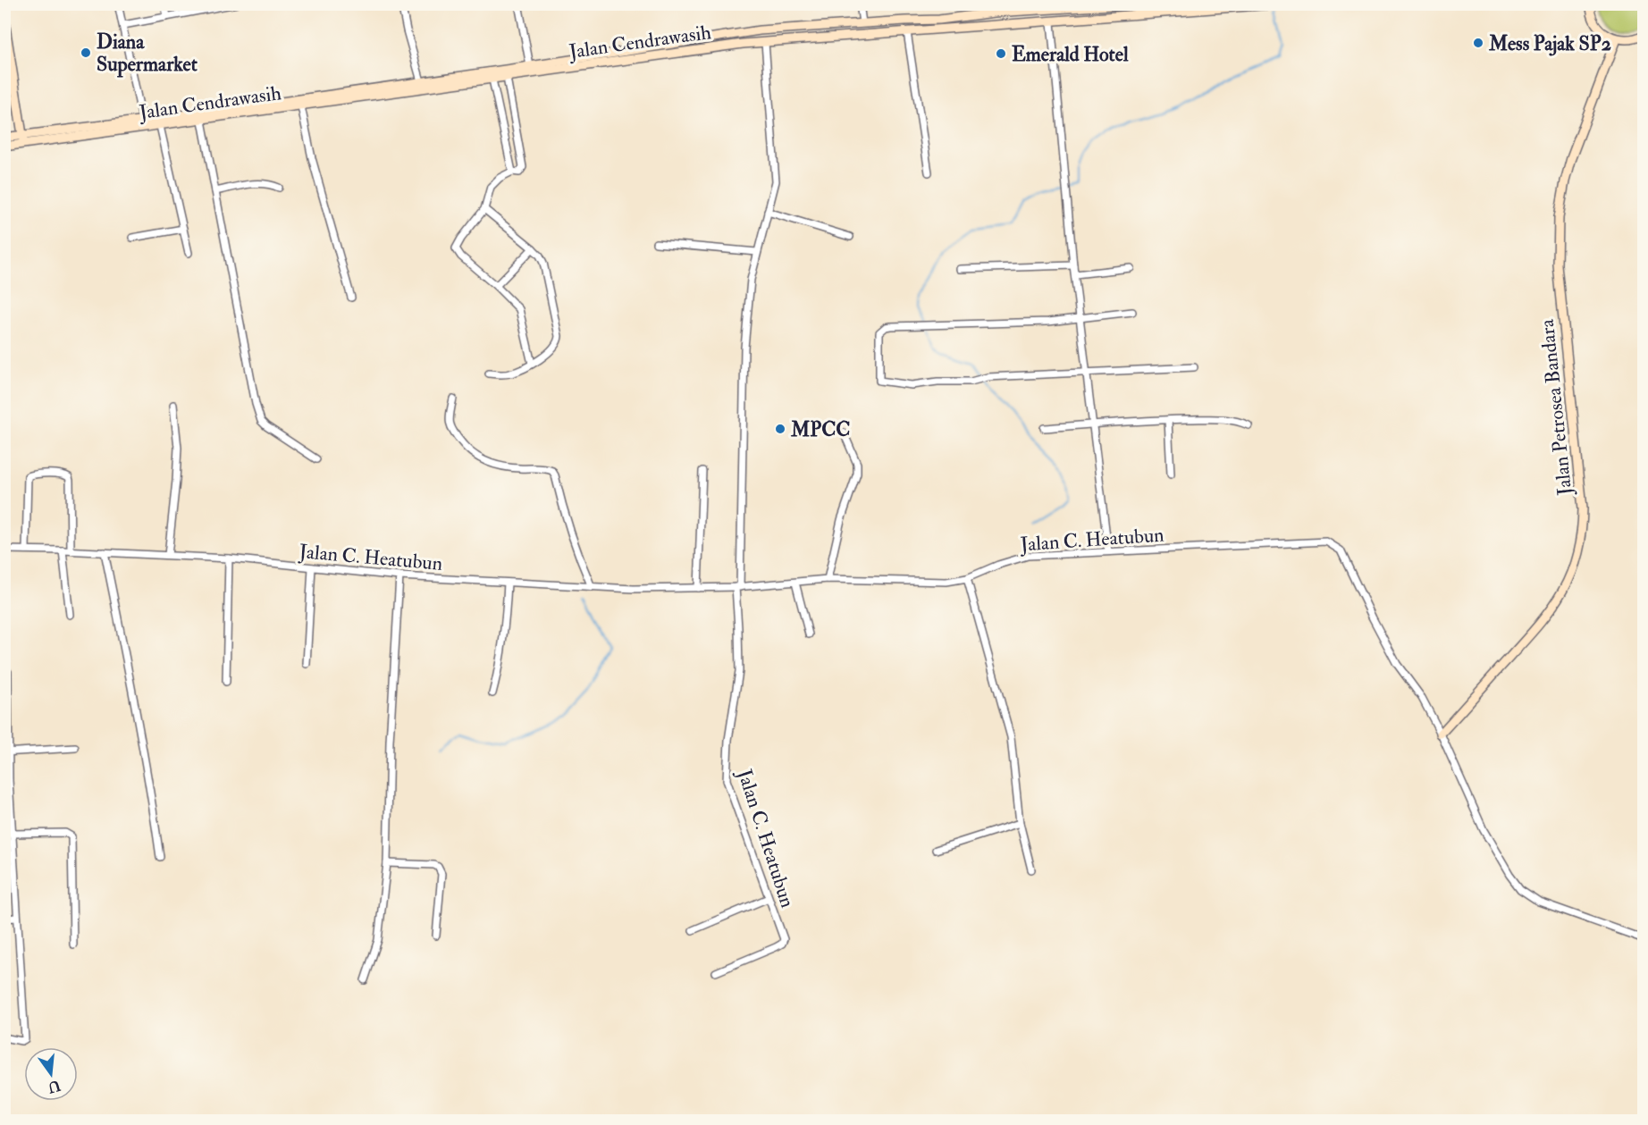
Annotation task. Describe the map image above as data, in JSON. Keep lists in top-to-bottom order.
{
  "streets": {
    "main road": ["Jalan Cendrawasih", "Jalan Petrosea Bandara"],
    "street": ["Jalan C. Heatubun"]
  },
  "crossings": [
    ["Jalan Petrosea Bandara", "Jalan C. Heatubun"]
  ],
  "places": [
    "Mess Pajak SP2",
    "Diana Supermarket",
    "Emerald Hotel",
    "MPCC"
  ],
  "north": "bottom"
}
